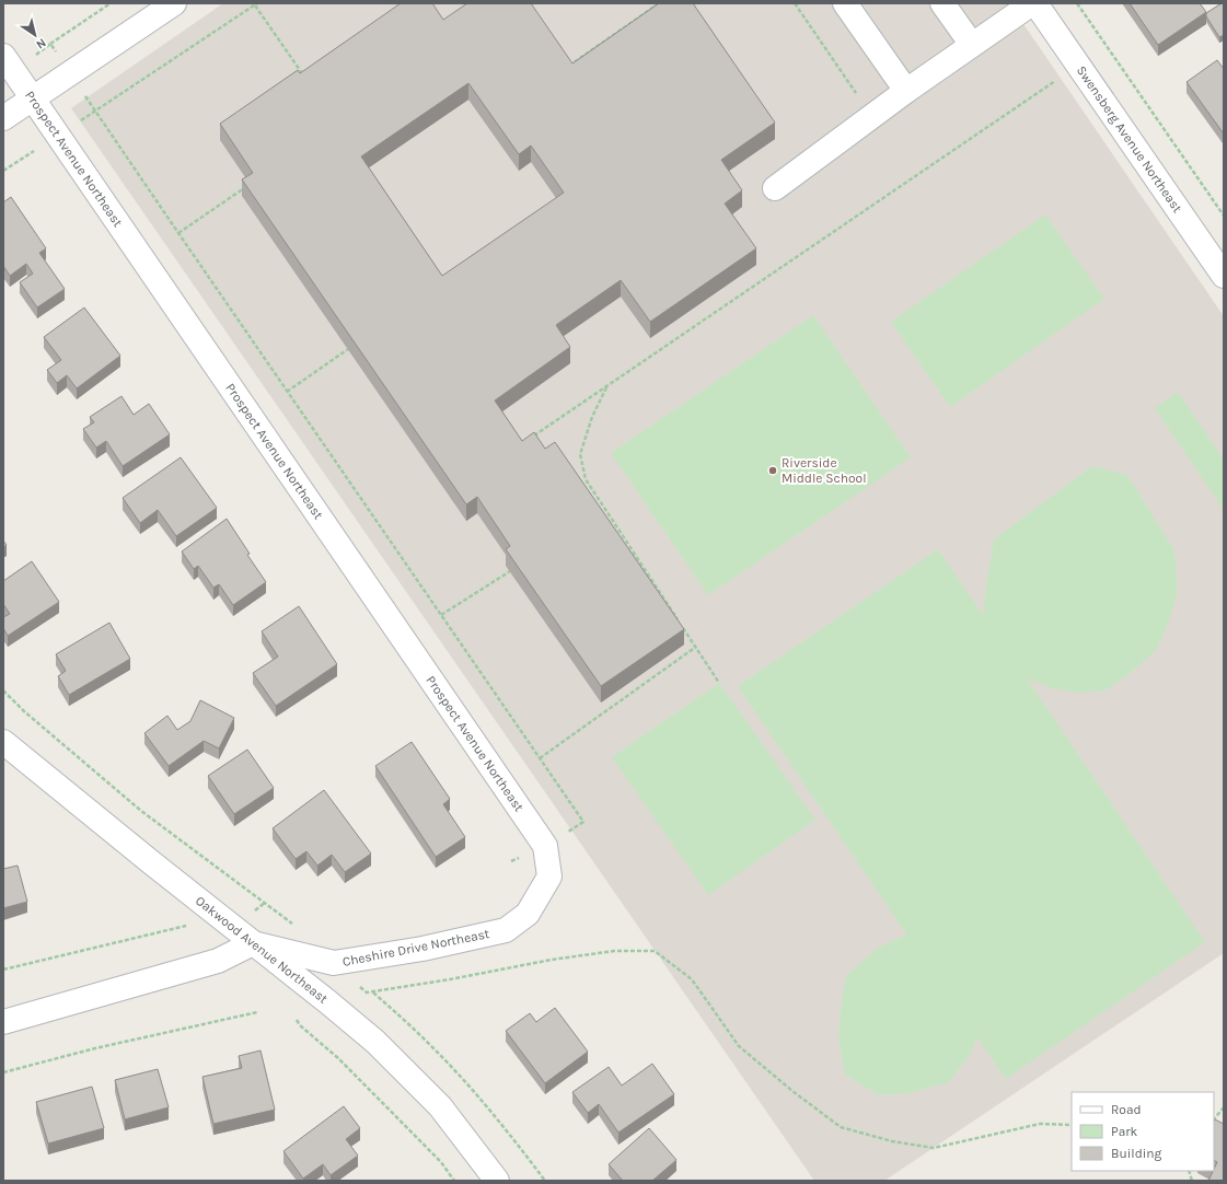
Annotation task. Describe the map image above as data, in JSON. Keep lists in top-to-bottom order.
{
  "streets": {
    "street": [
      "Swensberg Avenue Northeast",
      "Prospect Avenue Northeast",
      "Cheshire Drive Northeast",
      "Oakwood Avenue Northeast"
    ]
  },
  "crossings": [
    ["Prospect Avenue Northeast", "Cheshire Drive Northeast"],
    ["Cheshire Drive Northeast", "Oakwood Avenue Northeast"]
  ],
  "places": ["Riverside Middle School"],
  "legend": ["Road", "Park", "Building"],
  "north": "bottom right"
}
